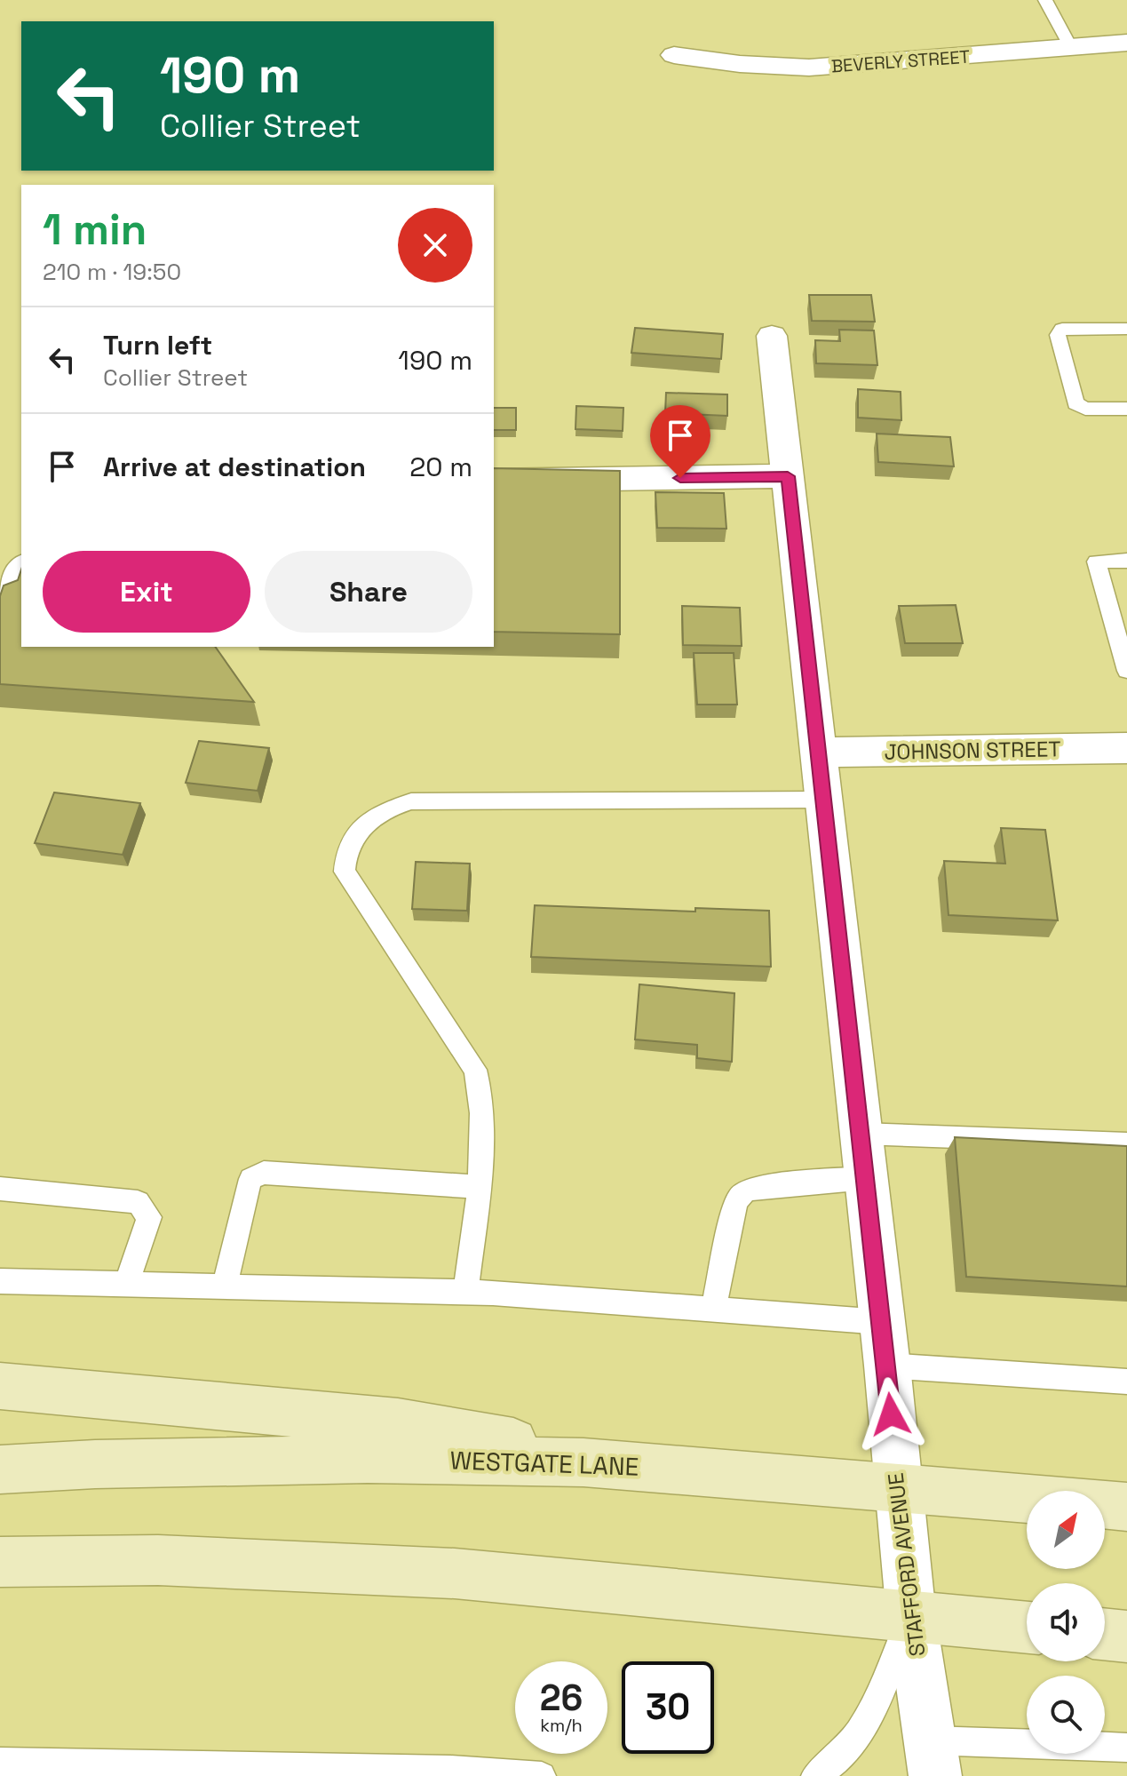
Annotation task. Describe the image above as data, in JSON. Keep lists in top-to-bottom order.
{
  "streets": {
    "main road": ["WESTGATE LANE"],
    "street": ["BEVERLY STREET", "JOHNSON STREET", "STAFFORD AVENUE"]
  },
  "crossings": [
    ["JOHNSON STREET", "STAFFORD AVENUE"],
    ["WESTGATE LANE", "STAFFORD AVENUE"]
  ],
  "north": "top right",
  "page": {
    "turn": ["190 m", "Collier Street"],
    "heading": ["1 min", "210 m · 19:50"],
    "list": [
      {
        "name": "Turn left",
        "note": "Collier Street",
        "value": "190 m"
      },
      {
        "name": "Arrive at destination",
        "value": "20 m"
      }
    ],
    "buttons": ["Exit", "Share"],
    "speed": "26 km/h",
    "limit": "30"
  }
}
